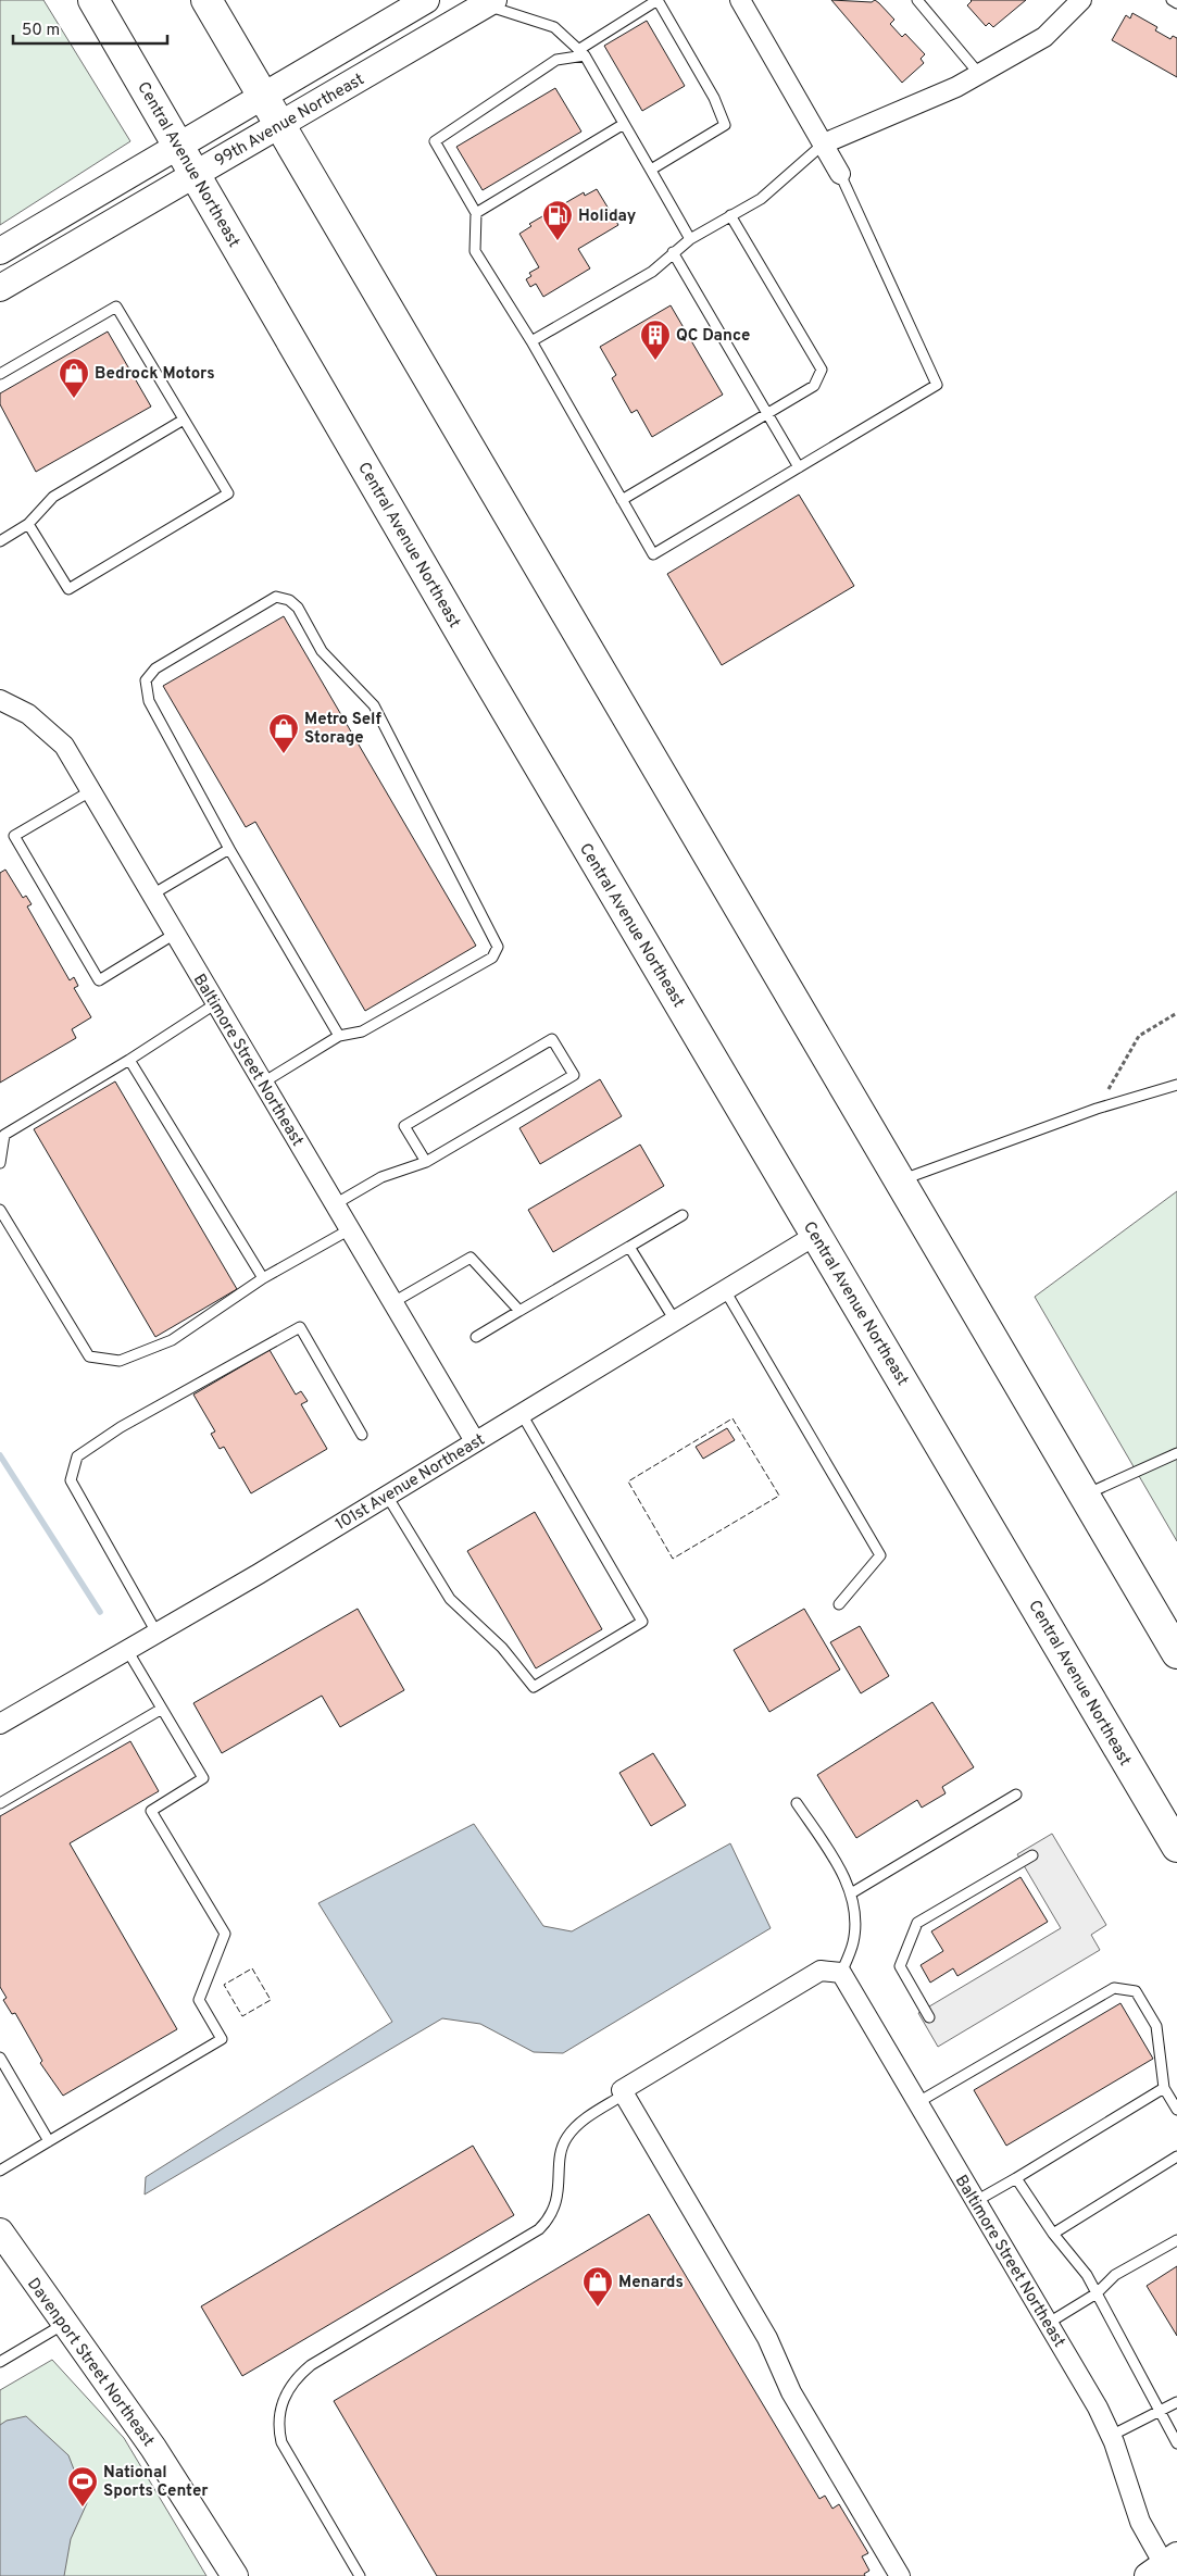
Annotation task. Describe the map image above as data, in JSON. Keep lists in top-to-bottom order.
{
  "streets": {
    "highway": ["Central Avenue Northeast"],
    "street": [
      "99th Avenue Northeast",
      "Baltimore Street Northeast",
      "101st Avenue Northeast",
      "Davenport Street Northeast"
    ]
  },
  "crossings": [
    ["99th Avenue Northeast", "Central Avenue Northeast"],
    ["Central Avenue Northeast", "101st Avenue Northeast"],
    ["Baltimore Street Northeast", "101st Avenue Northeast"]
  ],
  "places": {
    "fuel station": ["Holiday"],
    "building": ["QC Dance"],
    "shop": ["Bedrock Motors", "Metro Self Storage", "Menards"],
    "sports": ["National Sports Center"]
  },
  "scale_bar": "50 m"
}
